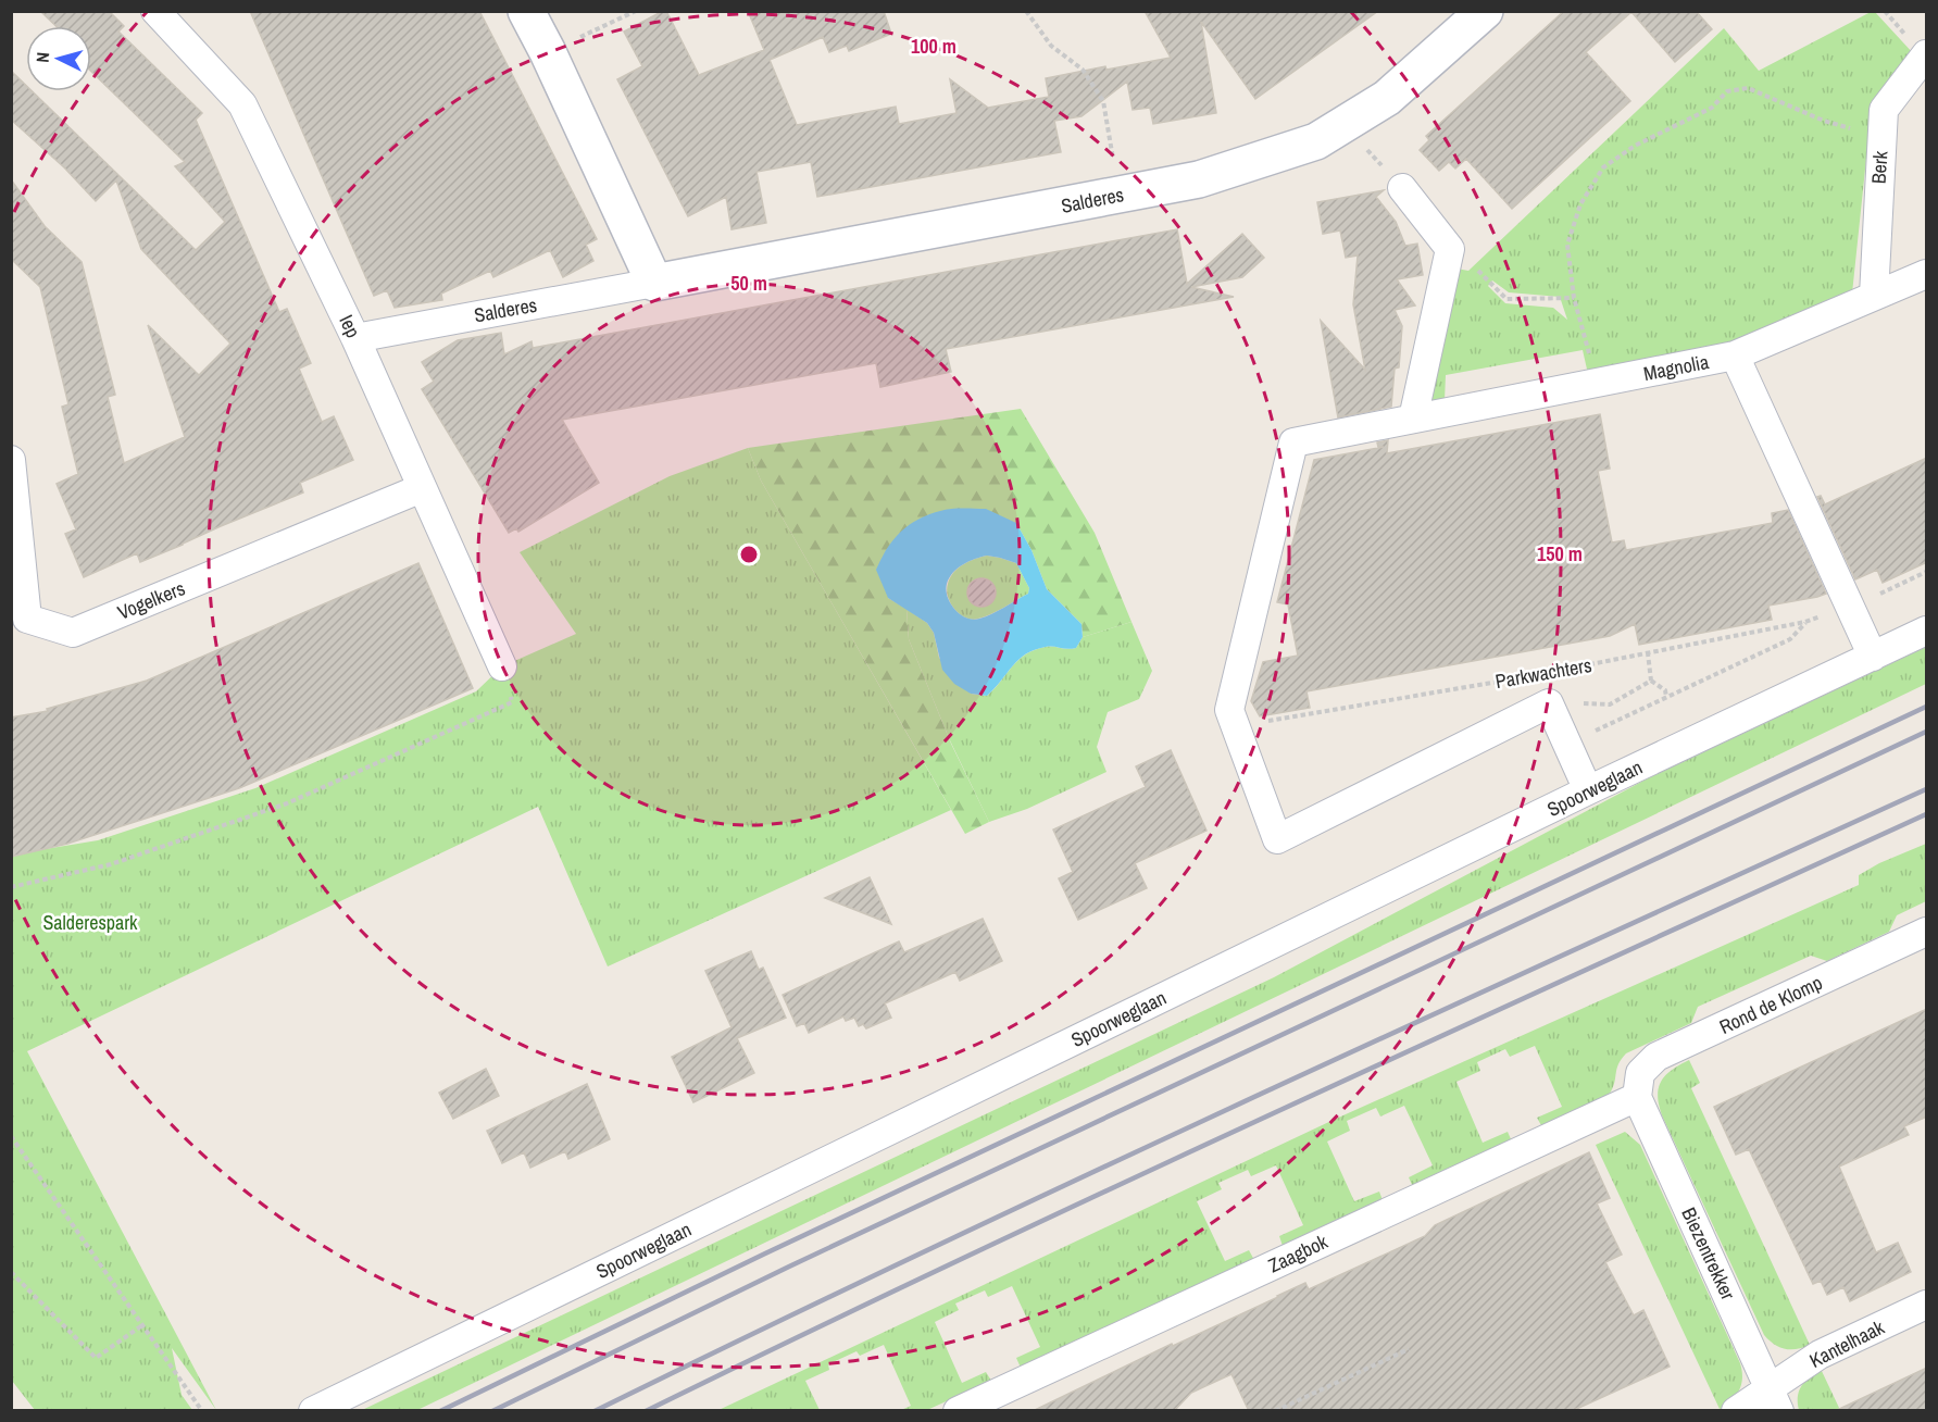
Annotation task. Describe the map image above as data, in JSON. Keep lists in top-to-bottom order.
{
  "streets": {
    "street": [
      "Berk",
      "Salderes",
      "Iep",
      "Magnolia",
      "Vogelkers",
      "Parkwachters",
      "Spoorweglaan",
      "Rond de Klomp",
      "Zaagbok",
      "Biezentrekker",
      "Kantelhaak"
    ]
  },
  "crossings": [
    ["Berk", "Magnolia"],
    ["Salderes", "Iep"],
    ["Iep", "Vogelkers"],
    ["Magnolia", "Parkwachters"],
    ["Rond de Klomp", "Zaagbok"],
    ["Rond de Klomp", "Biezentrekker"],
    ["Zaagbok", "Biezentrekker"],
    ["Biezentrekker", "Kantelhaak"]
  ],
  "parks": ["Salderespark"],
  "north": "left",
  "rings": ["100 m", "50 m", "150 m"]
}
